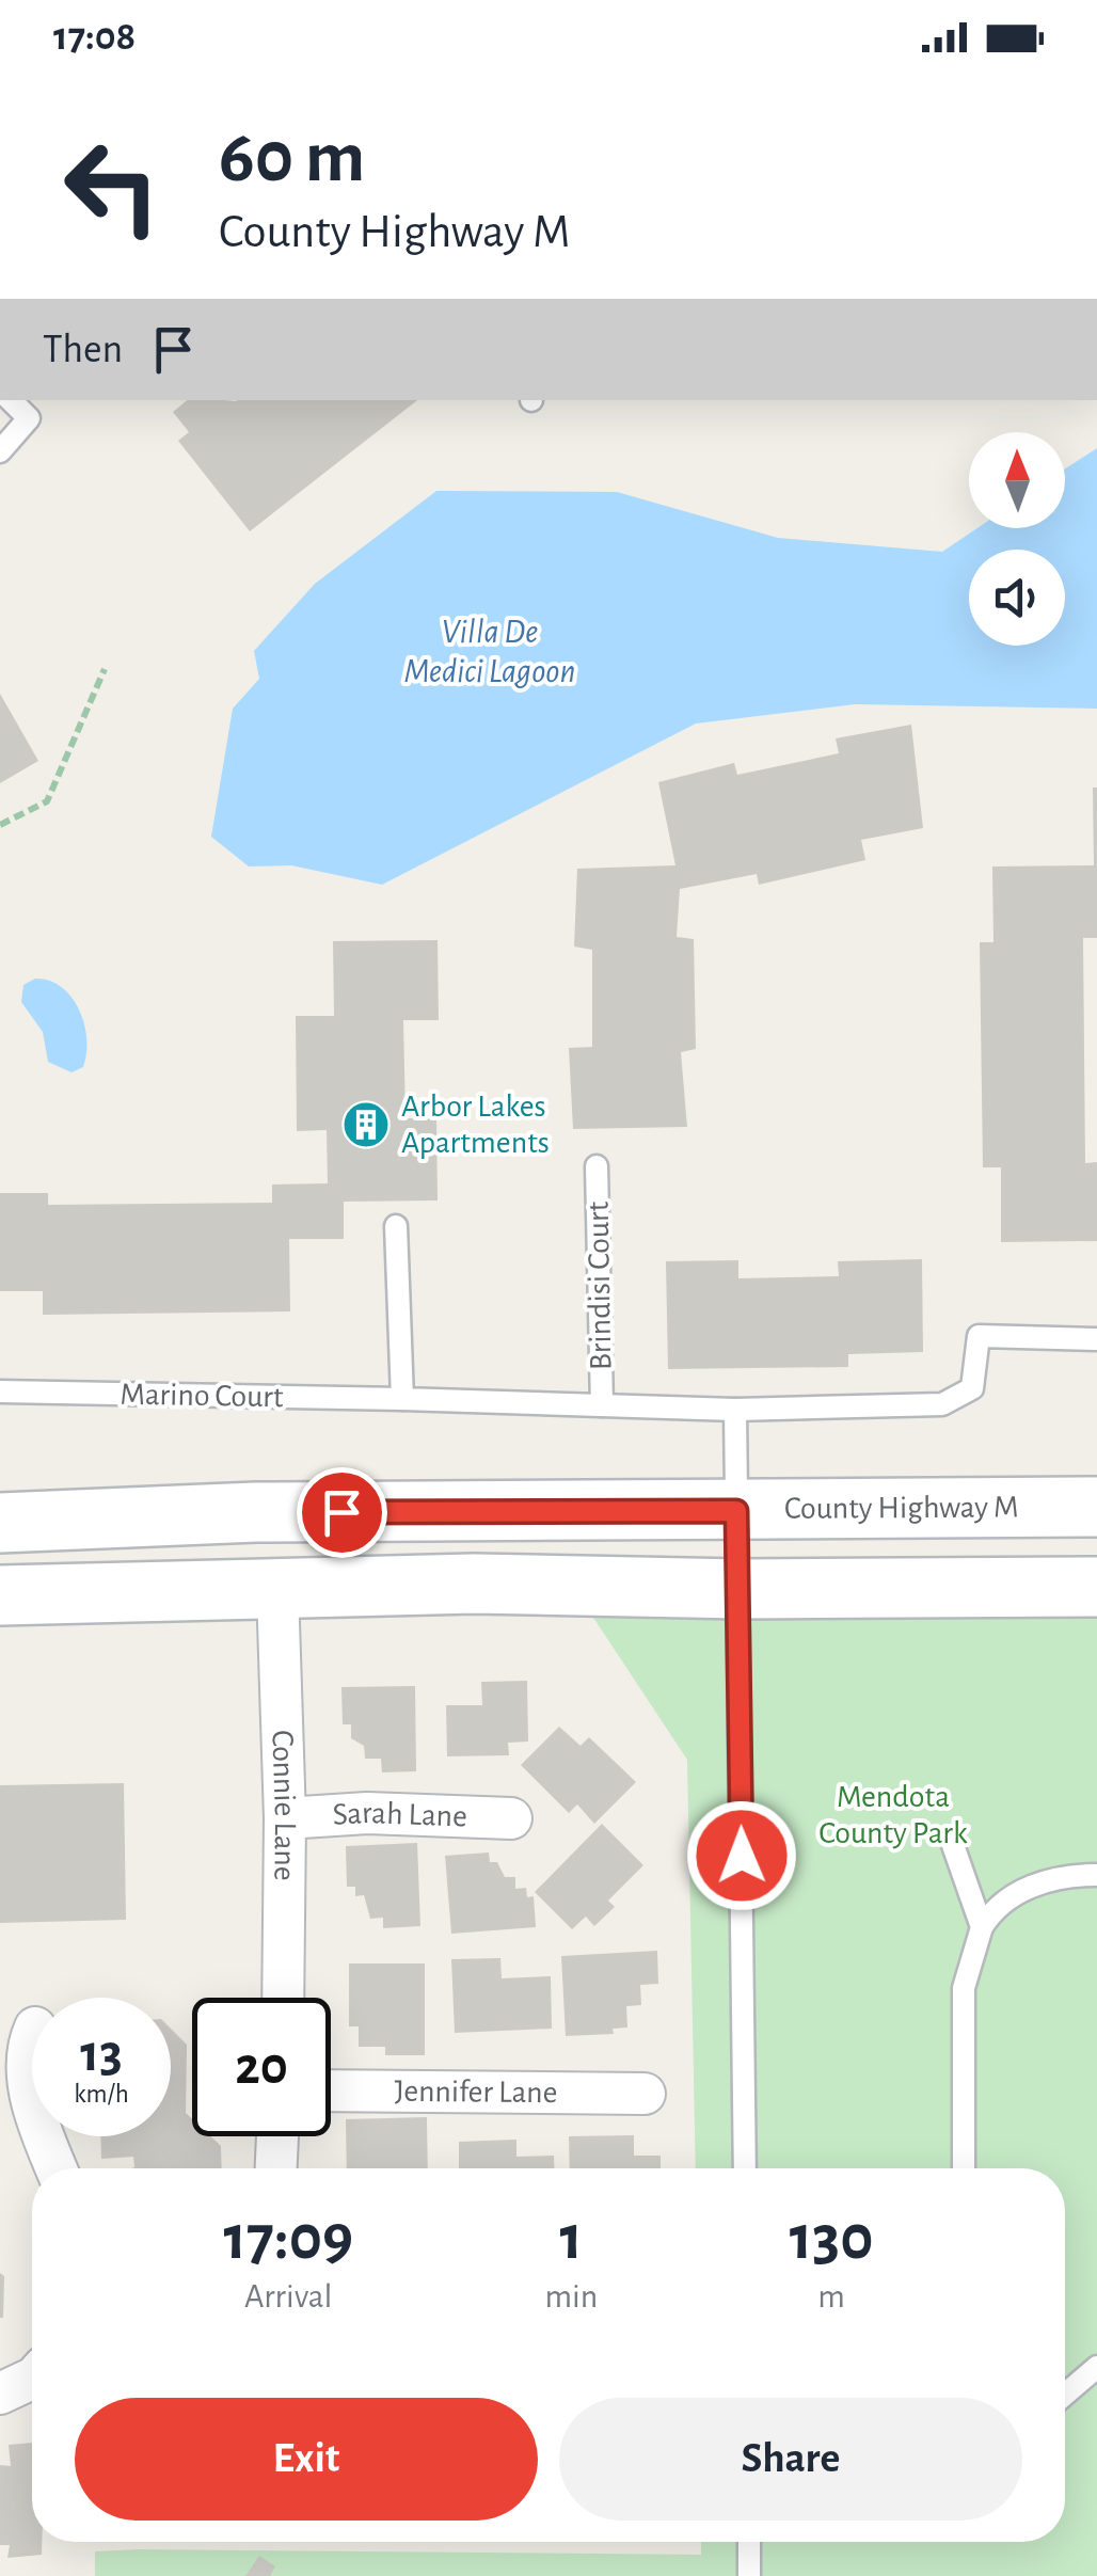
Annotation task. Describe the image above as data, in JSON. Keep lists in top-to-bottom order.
{
  "streets": {
    "main road": ["County Highway M"],
    "street": ["Connie Lane", "Sarah Lane", "Jennifer Lane"],
    "lane": ["Brindisi Court", "Marino Court"]
  },
  "crossings": [
    ["Brindisi Court", "Marino Court"],
    ["Connie Lane", "Sarah Lane"]
  ],
  "water": ["Villa De Medici Lagoon"],
  "parks": ["Mendota County Park"],
  "places": {
    "building": ["Arbor Lakes Apartments"]
  },
  "north": "top",
  "page": {
    "status": "17:08",
    "turn": ["60 m", "County Highway M"],
    "then": "Then",
    "speed": "13 km/h",
    "limit": "20",
    "eta": [
      "17:09",
      "Arrival",
      "1",
      "min",
      "130",
      "m"
    ],
    "buttons": ["Exit", "Share"]
  }
}
